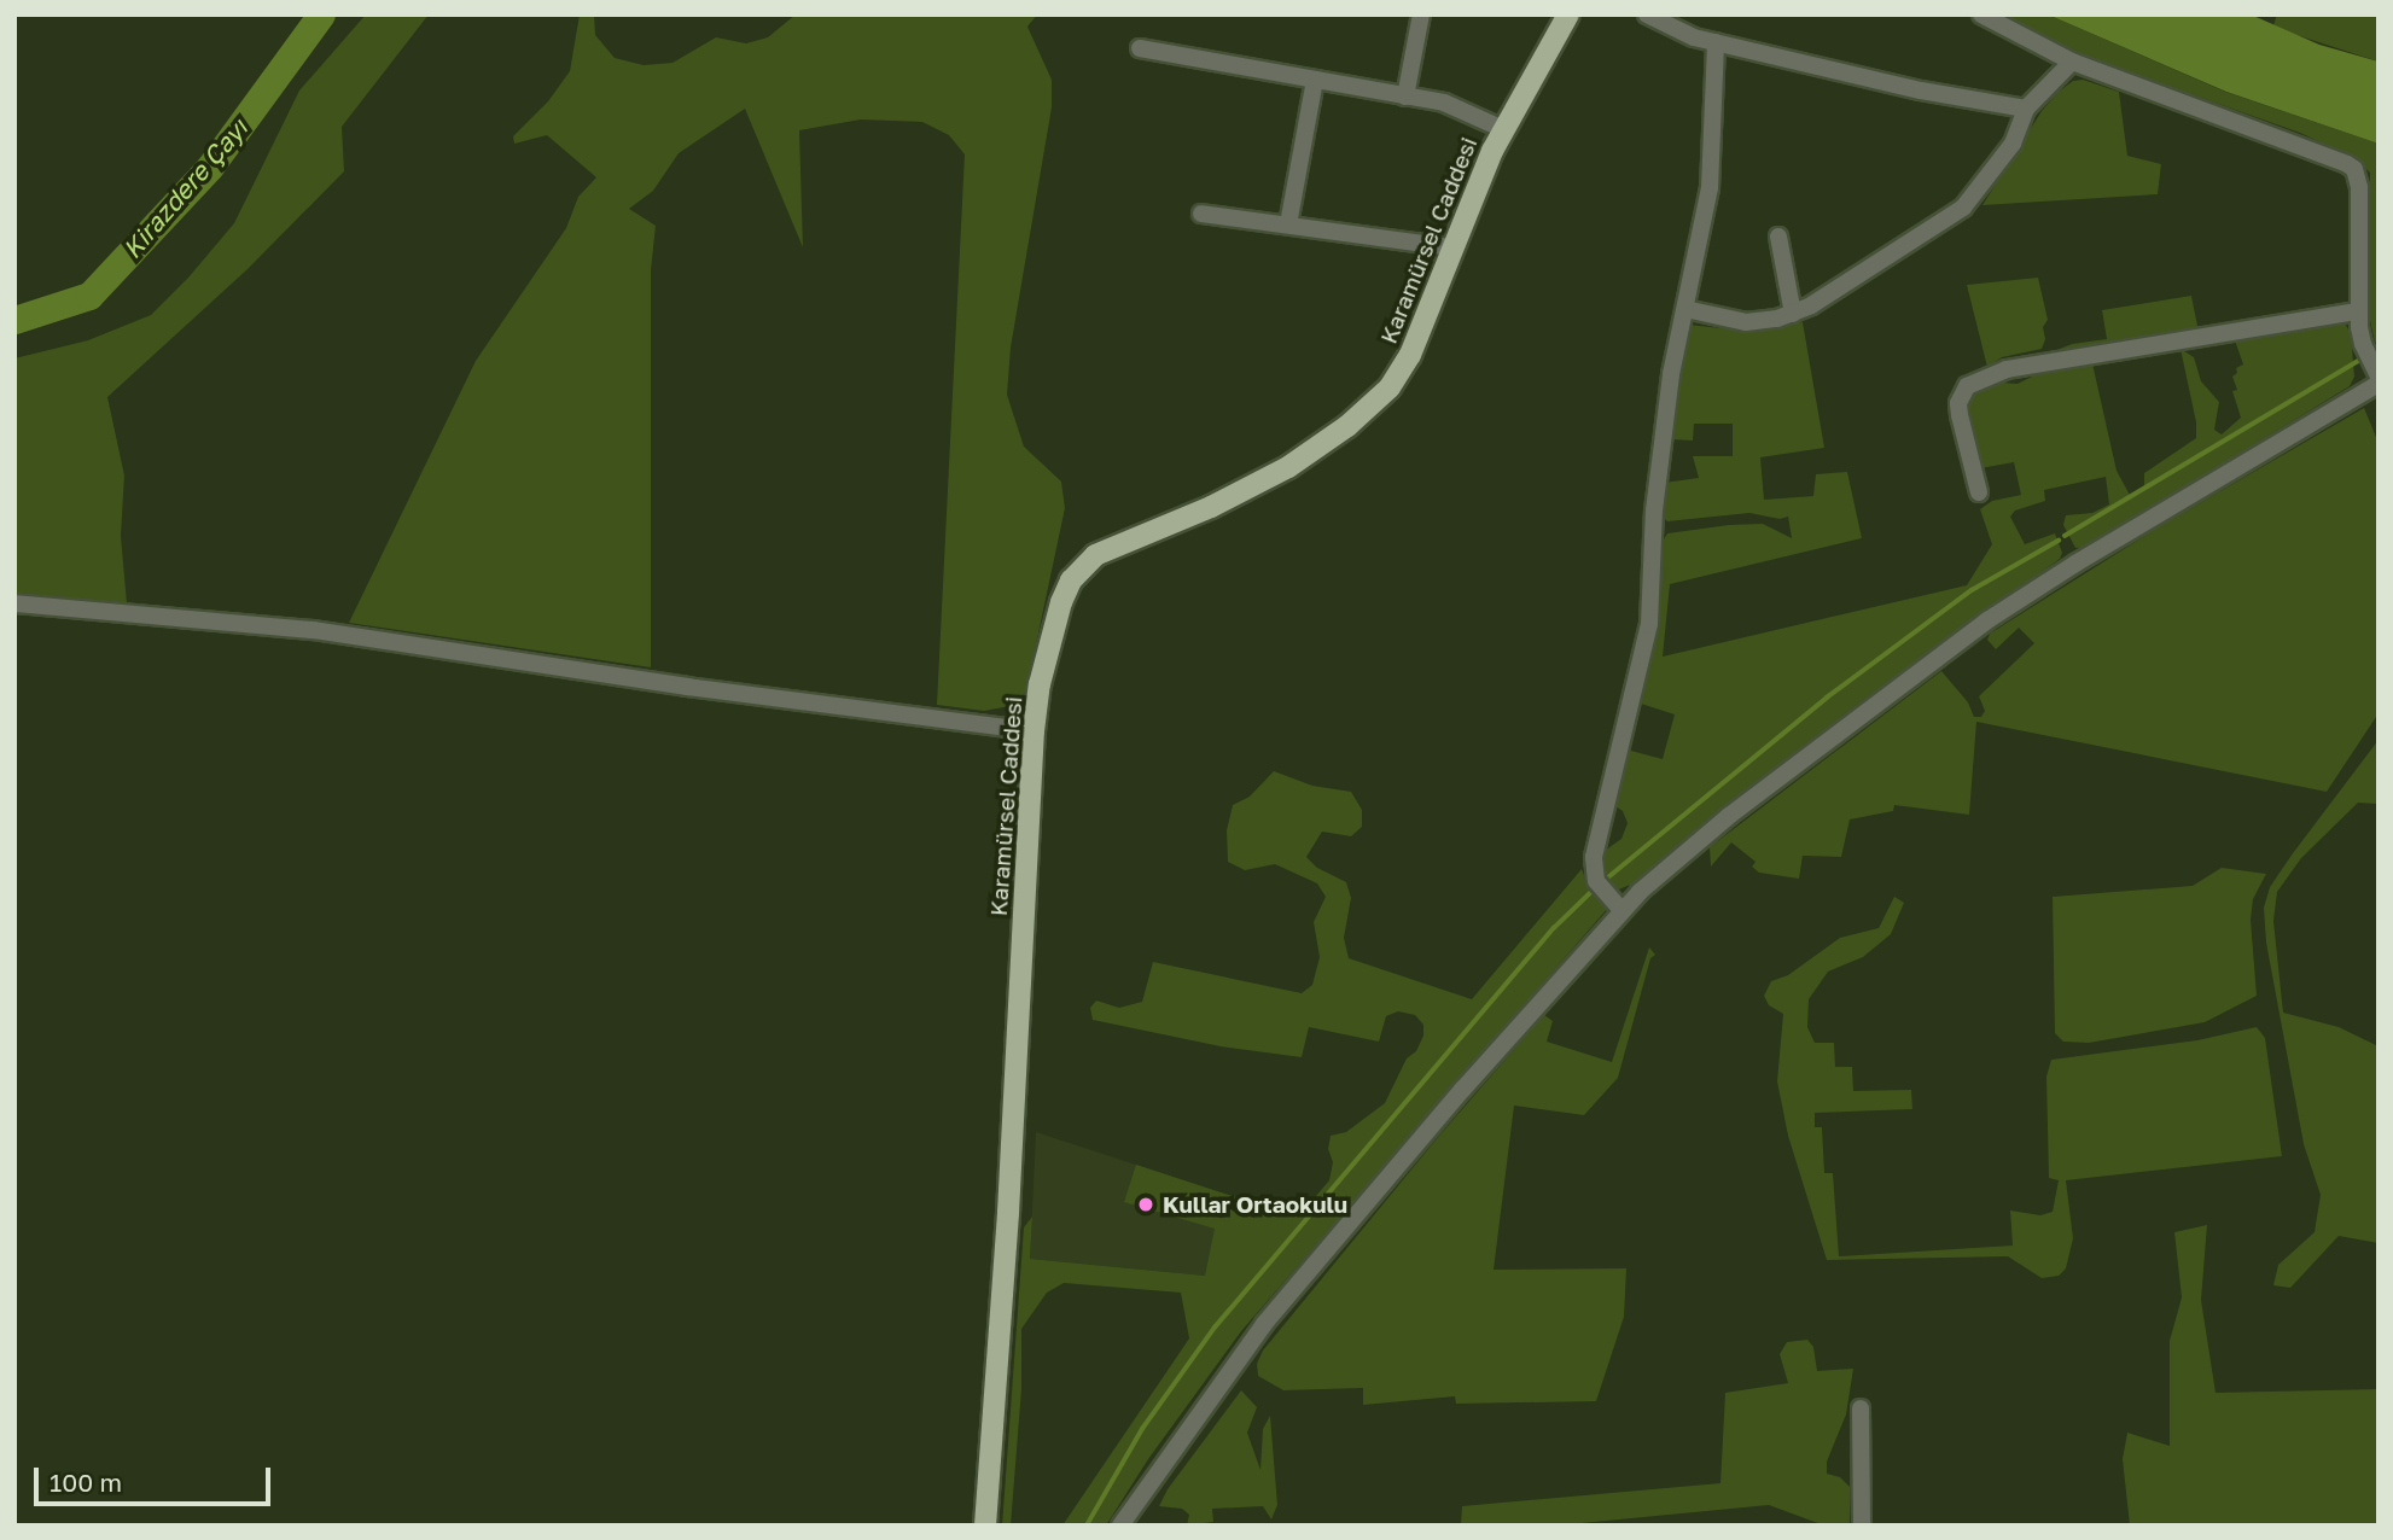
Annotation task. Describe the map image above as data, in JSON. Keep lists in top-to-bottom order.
{
  "streets": {
    "main road": ["Karamürsel Caddesi"]
  },
  "water": ["Kirazdere Çayı"],
  "places": ["Kullar Ortaokulu"],
  "scale_bar": "100 m"
}
